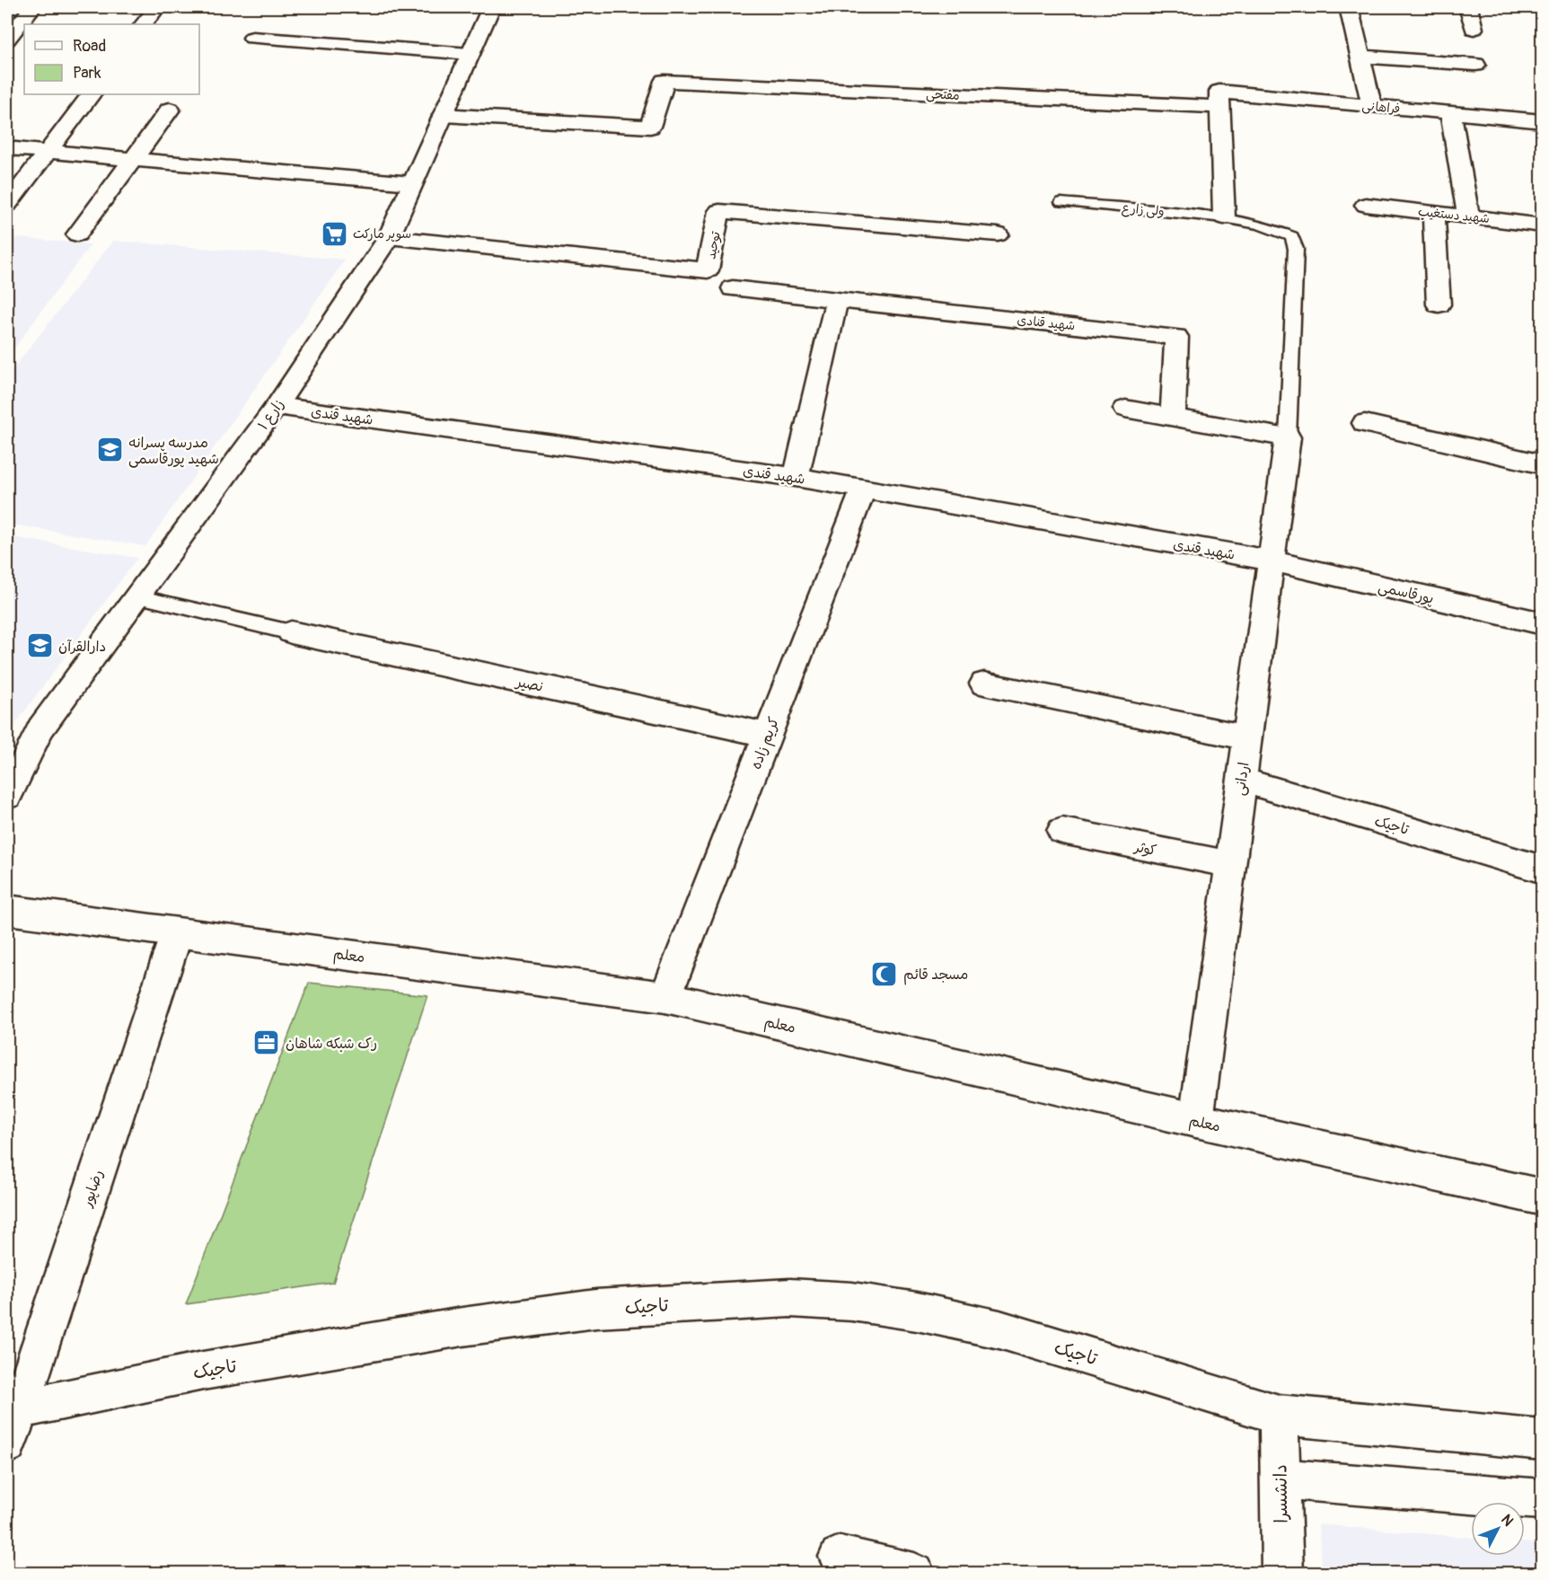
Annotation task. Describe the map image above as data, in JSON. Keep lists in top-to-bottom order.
{
  "streets": {
    "street": [
      "مفتحی",
      "فراهانی",
      "شهید دستغیب",
      "توحید",
      "شهید قنادی",
      "زارع ۱",
      "شهید قندی",
      "پورقاسمی",
      "نصیر",
      "کریم زاده",
      "اردانی",
      "تاجیک",
      "کوثر",
      "معلم",
      "رضاپور",
      "دانشسرا"
    ],
    "lane": ["ولی زارع"]
  },
  "crossings": [
    ["مفتحی", "فراهانی"],
    ["مفتحی", "زارع ۱"],
    ["ولی زارع", "اردانی"],
    ["توحید", "زارع ۱"],
    ["زارع ۱", "شهید قندی"],
    ["شهید قندی", "پورقاسمی"],
    ["شهید قندی", "کریم زاده"],
    ["شهید قندی", "اردانی"],
    ["پورقاسمی", "اردانی"],
    ["نصیر", "کریم زاده"],
    ["کریم زاده", "معلم"],
    ["اردانی", "تاجیک"],
    ["اردانی", "کوثر"],
    ["اردانی", "معلم"],
    ["تاجیک", "رضاپور"],
    ["تاجیک", "دانشسرا"],
    ["معلم", "رضاپور"]
  ],
  "places": {
    "supermarket": ["سوپر مارکت"],
    "school or university": ["مدرسه پسرانه شهید پورقاسمی", "دارالقرآن"],
    "mosque": ["مسجد قائم"],
    "office": ["رک شبکه شاهان"]
  },
  "legend": ["Road", "Park"],
  "north": "top right"
}
